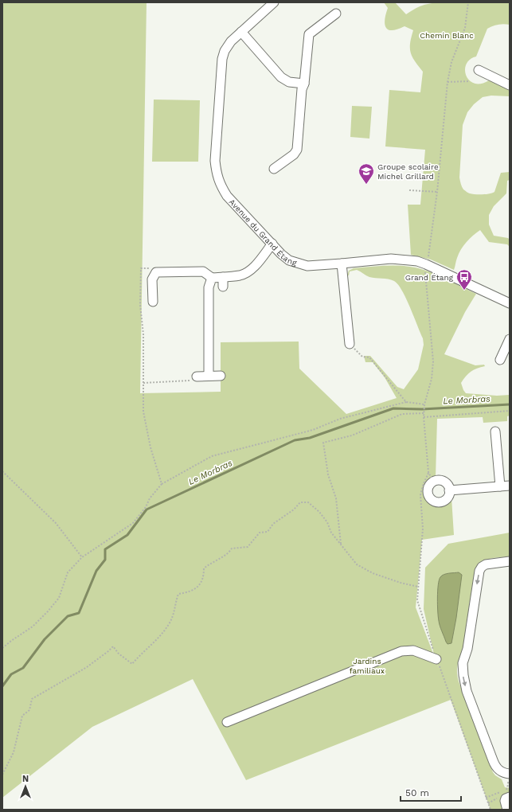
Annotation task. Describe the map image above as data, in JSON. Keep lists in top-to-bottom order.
{
  "streets": {
    "street": ["Avenue du Grand Étang"]
  },
  "water": ["Le Morbras"],
  "parks": ["Chemin Blanc", "Jardins familiaux"],
  "places": {
    "school or university": ["Groupe scolaire Michel Grillard"],
    "bus stop": ["Grand Étang"]
  },
  "scale_bar": "50 m",
  "north": "top"
}
